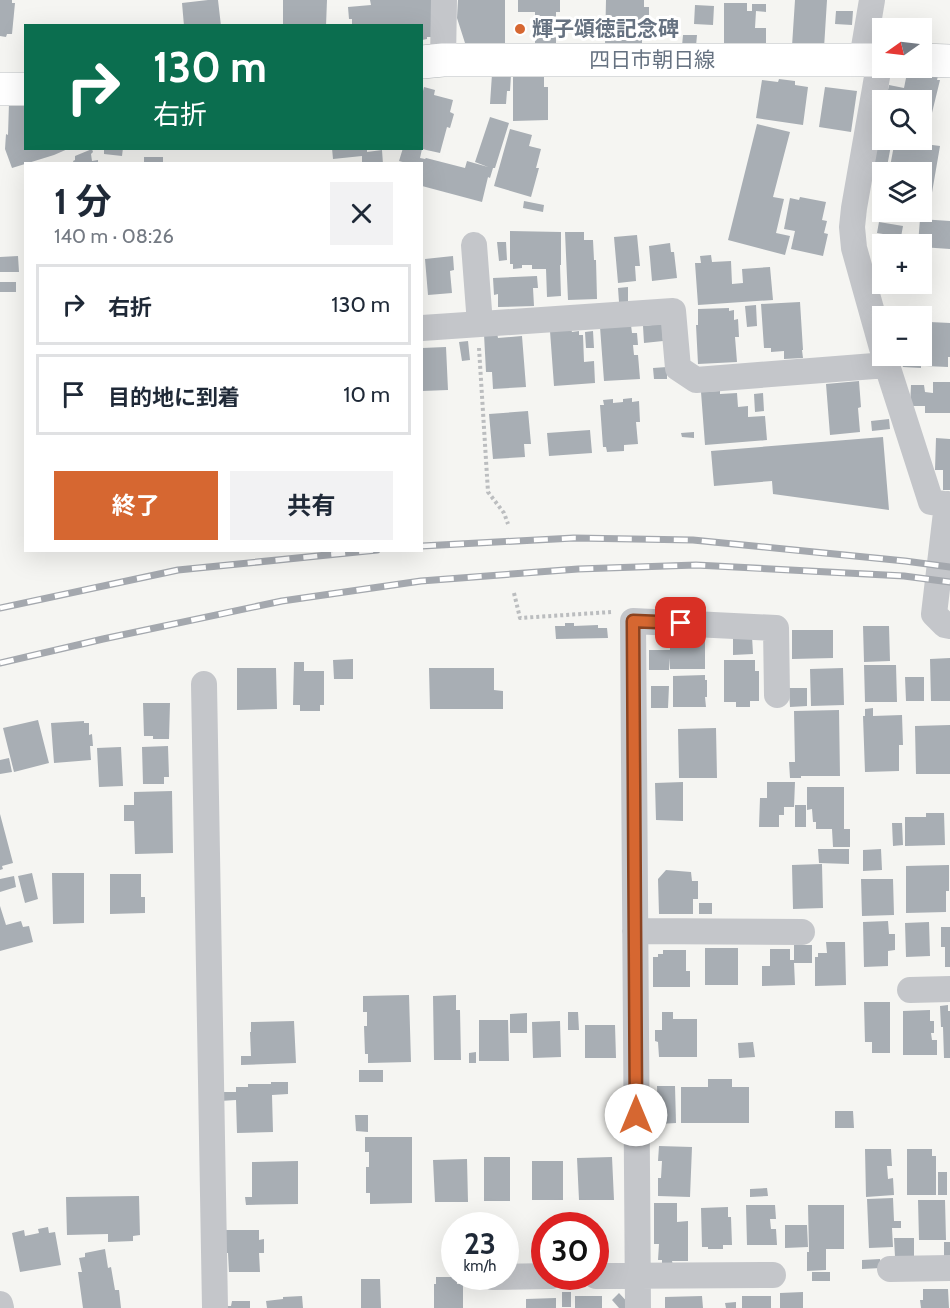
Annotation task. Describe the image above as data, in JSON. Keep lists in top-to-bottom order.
{
  "streets": {
    "main road": ["四日市朝日線"]
  },
  "places": ["輝子頌徳記念碑"],
  "north": "left",
  "page": {
    "map_buttons": ["+", "−"],
    "turn": ["130 m", "右折"],
    "heading": ["1 分", "140 m · 08:26"],
    "list": [
      {
        "name": "右折",
        "value": "130 m"
      },
      {
        "name": "目的地に到着",
        "value": "10 m"
      }
    ],
    "buttons": ["終了", "共有"],
    "speed": "23 km/h",
    "limit": "30"
  }
}
